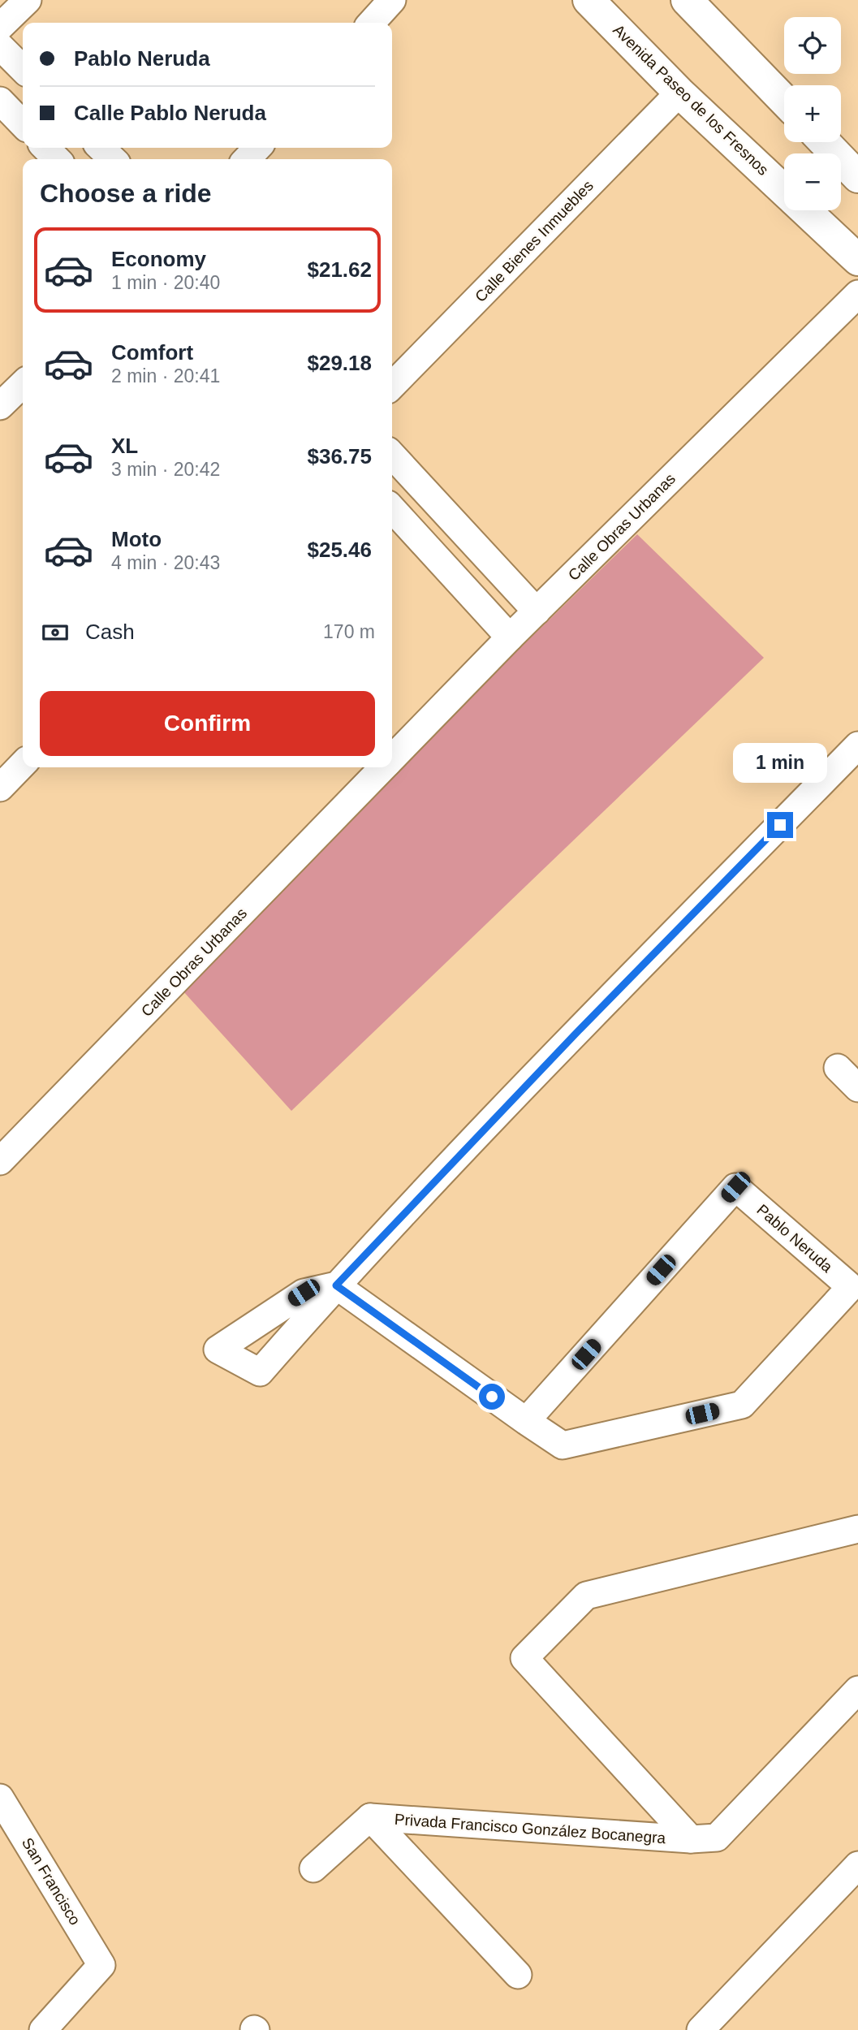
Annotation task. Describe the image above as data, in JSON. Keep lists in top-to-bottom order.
{
  "streets": {
    "street": [
      "Avenida Paseo de los Fresnos",
      "Calle Bienes Inmuebles",
      "Calle Obras Urbanas",
      "Pablo Neruda",
      "Privada Francisco González Bocanegra",
      "San Francisco"
    ]
  },
  "crossings": [
    ["Avenida Paseo de los Fresnos", "Calle Bienes Inmuebles"]
  ],
  "page": {
    "map_buttons": ["+", "−"],
    "banner": ["Pablo Neruda", "Calle Pablo Neruda"],
    "heading": "Choose a ride",
    "list": [
      {
        "name": "Economy",
        "note": "1 min · 20:40",
        "value": "$21.62"
      },
      {
        "name": "Comfort",
        "note": "2 min · 20:41",
        "value": "$29.18"
      },
      {
        "name": "XL",
        "note": "3 min · 20:42",
        "value": "$36.75"
      },
      {
        "name": "Moto",
        "note": "4 min · 20:43",
        "value": "$25.46"
      }
    ],
    "pay": ["Cash", "170 m"],
    "buttons": "Confirm",
    "bubble": "1 min"
  }
}
